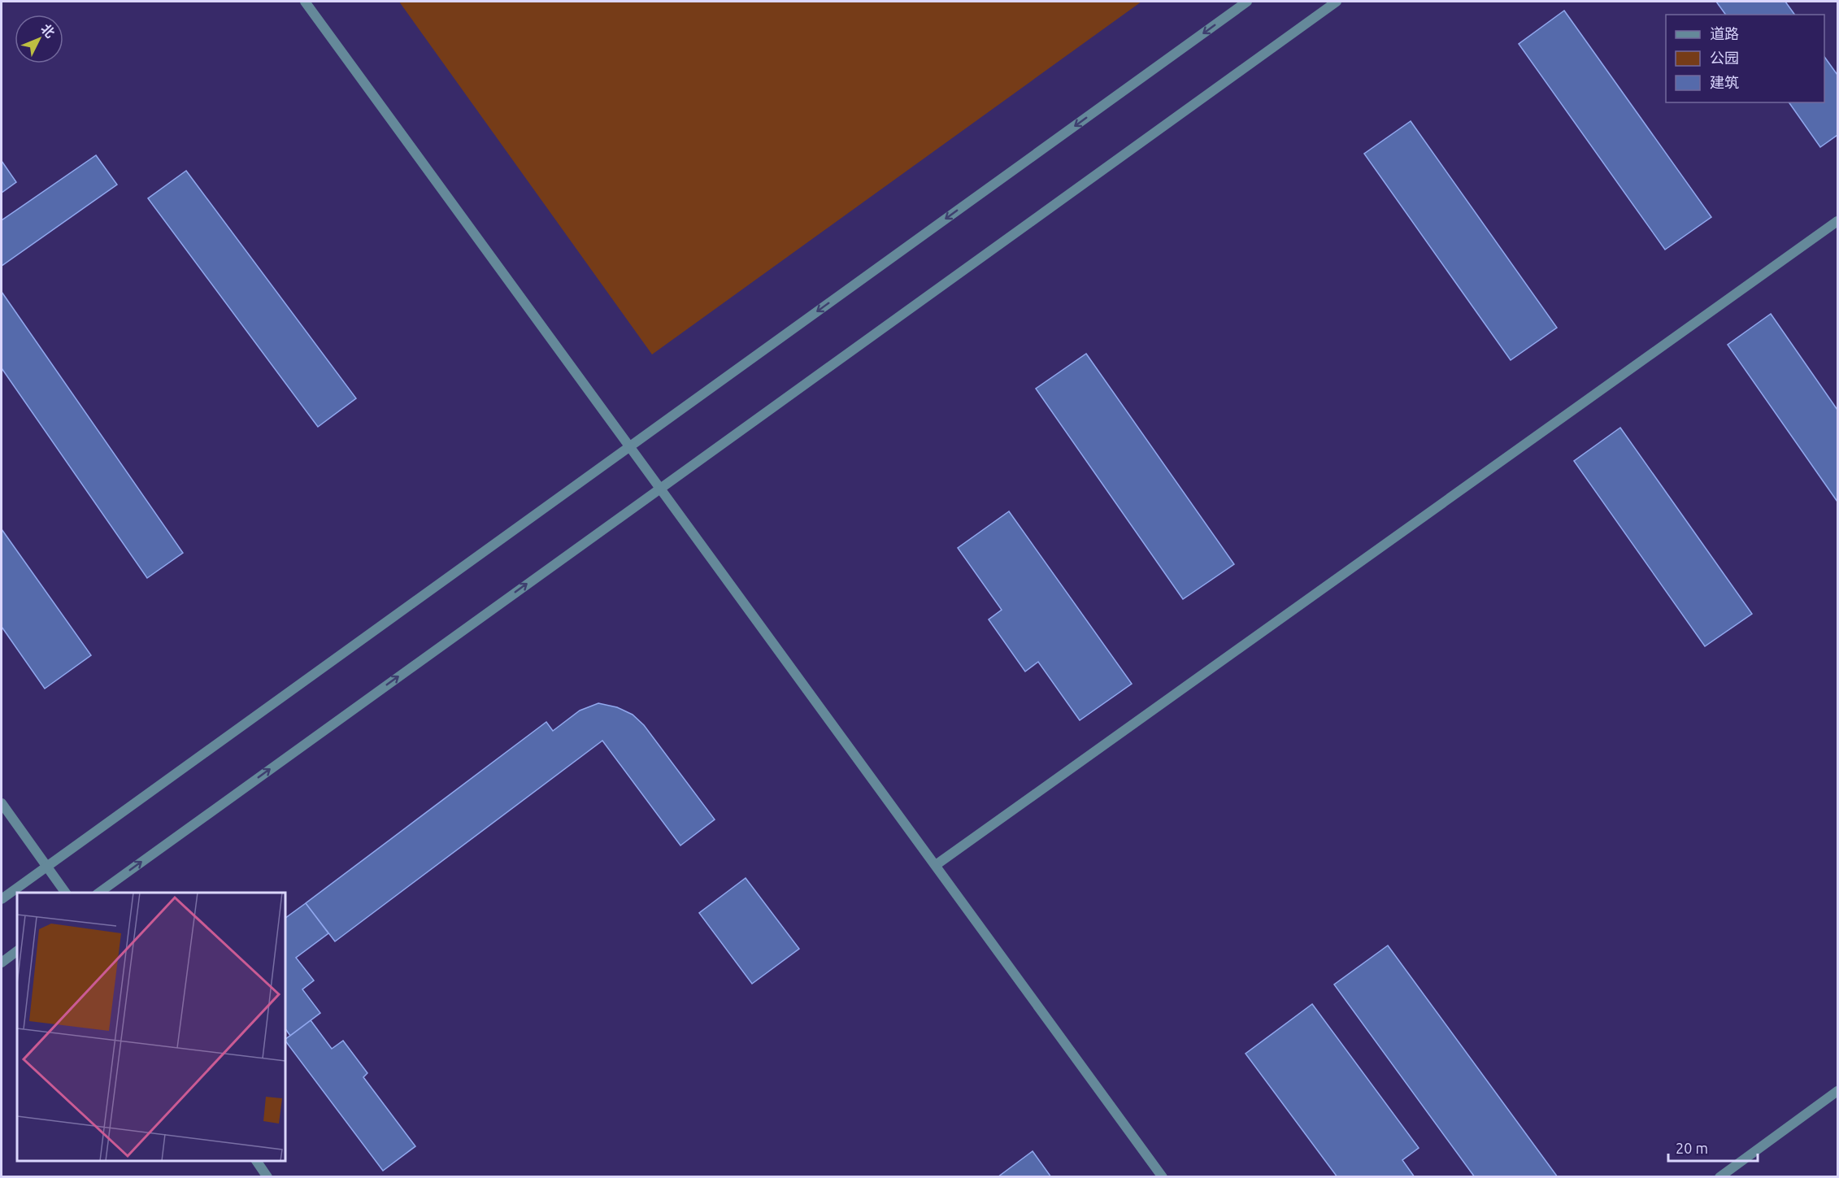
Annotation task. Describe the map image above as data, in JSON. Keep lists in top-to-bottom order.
{
  "legend": ["道路", "公园", "建筑"],
  "scale_bar": "20 m",
  "north": "top right"
}
